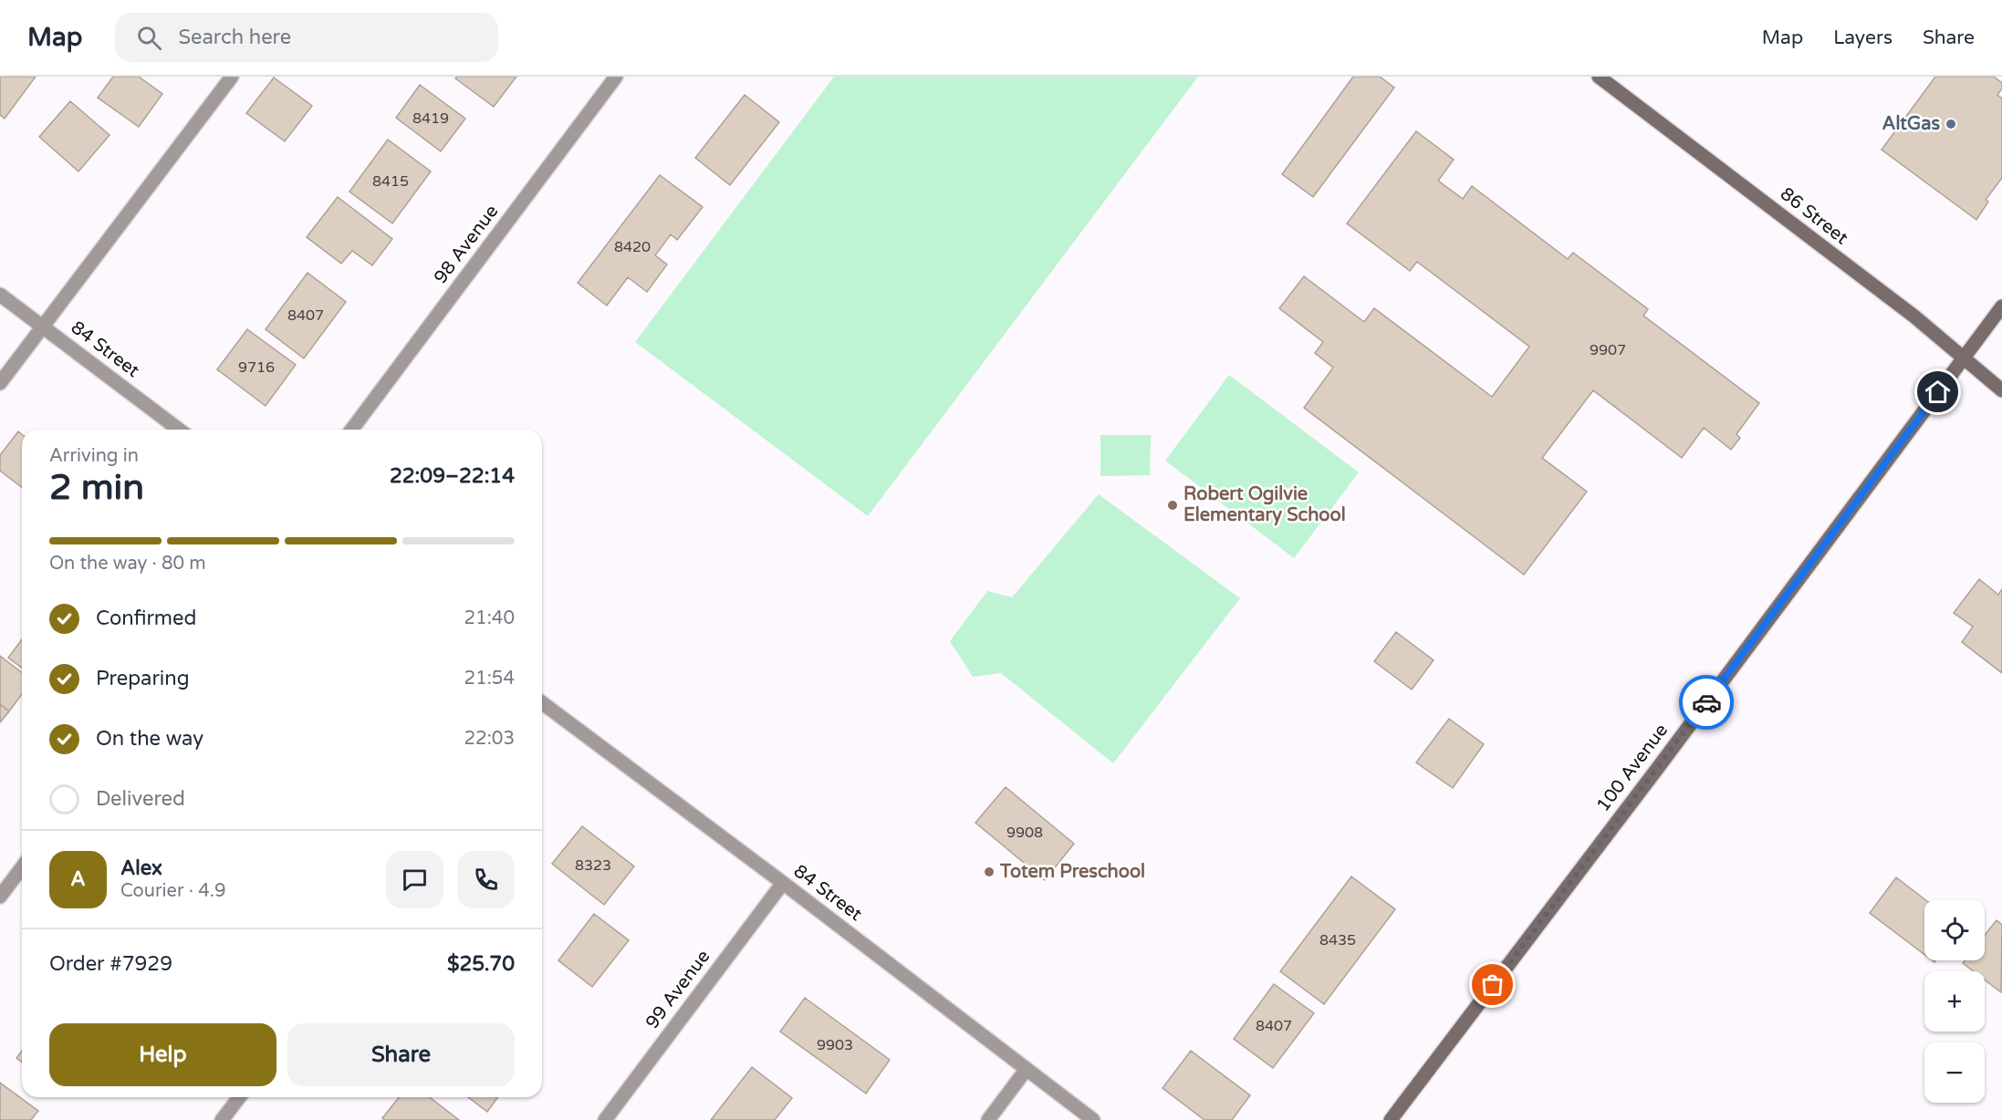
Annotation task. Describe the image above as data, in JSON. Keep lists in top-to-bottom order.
{
  "streets": {
    "main road": ["86 Street", "100 Avenue"],
    "street": ["98 Avenue", "84 Street", "99 Avenue"]
  },
  "crossings": [
    ["86 Street", "100 Avenue"],
    ["84 Street", "99 Avenue"]
  ],
  "places": ["AltGas", "Robert Ogilvie Elementary School", "Totem Preschool"],
  "house_numbers": [
    "8419",
    "8415",
    "8420",
    "8407",
    "9907",
    "9716",
    "9908",
    "8323",
    "8435",
    "8407",
    "9903"
  ],
  "page": {
    "header": "Map",
    "search": "Search here",
    "nav": ["Map", "Layers", "Share"],
    "heading": ["2 min", "Arriving in", "22:09–22:14"],
    "panel": [
      "Alex",
      "Courier · 4.9",
      "Order #7929",
      "$25.70"
    ],
    "bar": "On the way · 80 m",
    "list": [
      ["Confirmed", "21:40"],
      ["Preparing", "21:54"],
      ["On the way", "22:03"],
      "Delivered"
    ],
    "round": "A",
    "map_buttons": ["+", "−"],
    "buttons": ["Help", "Share"]
  }
}
